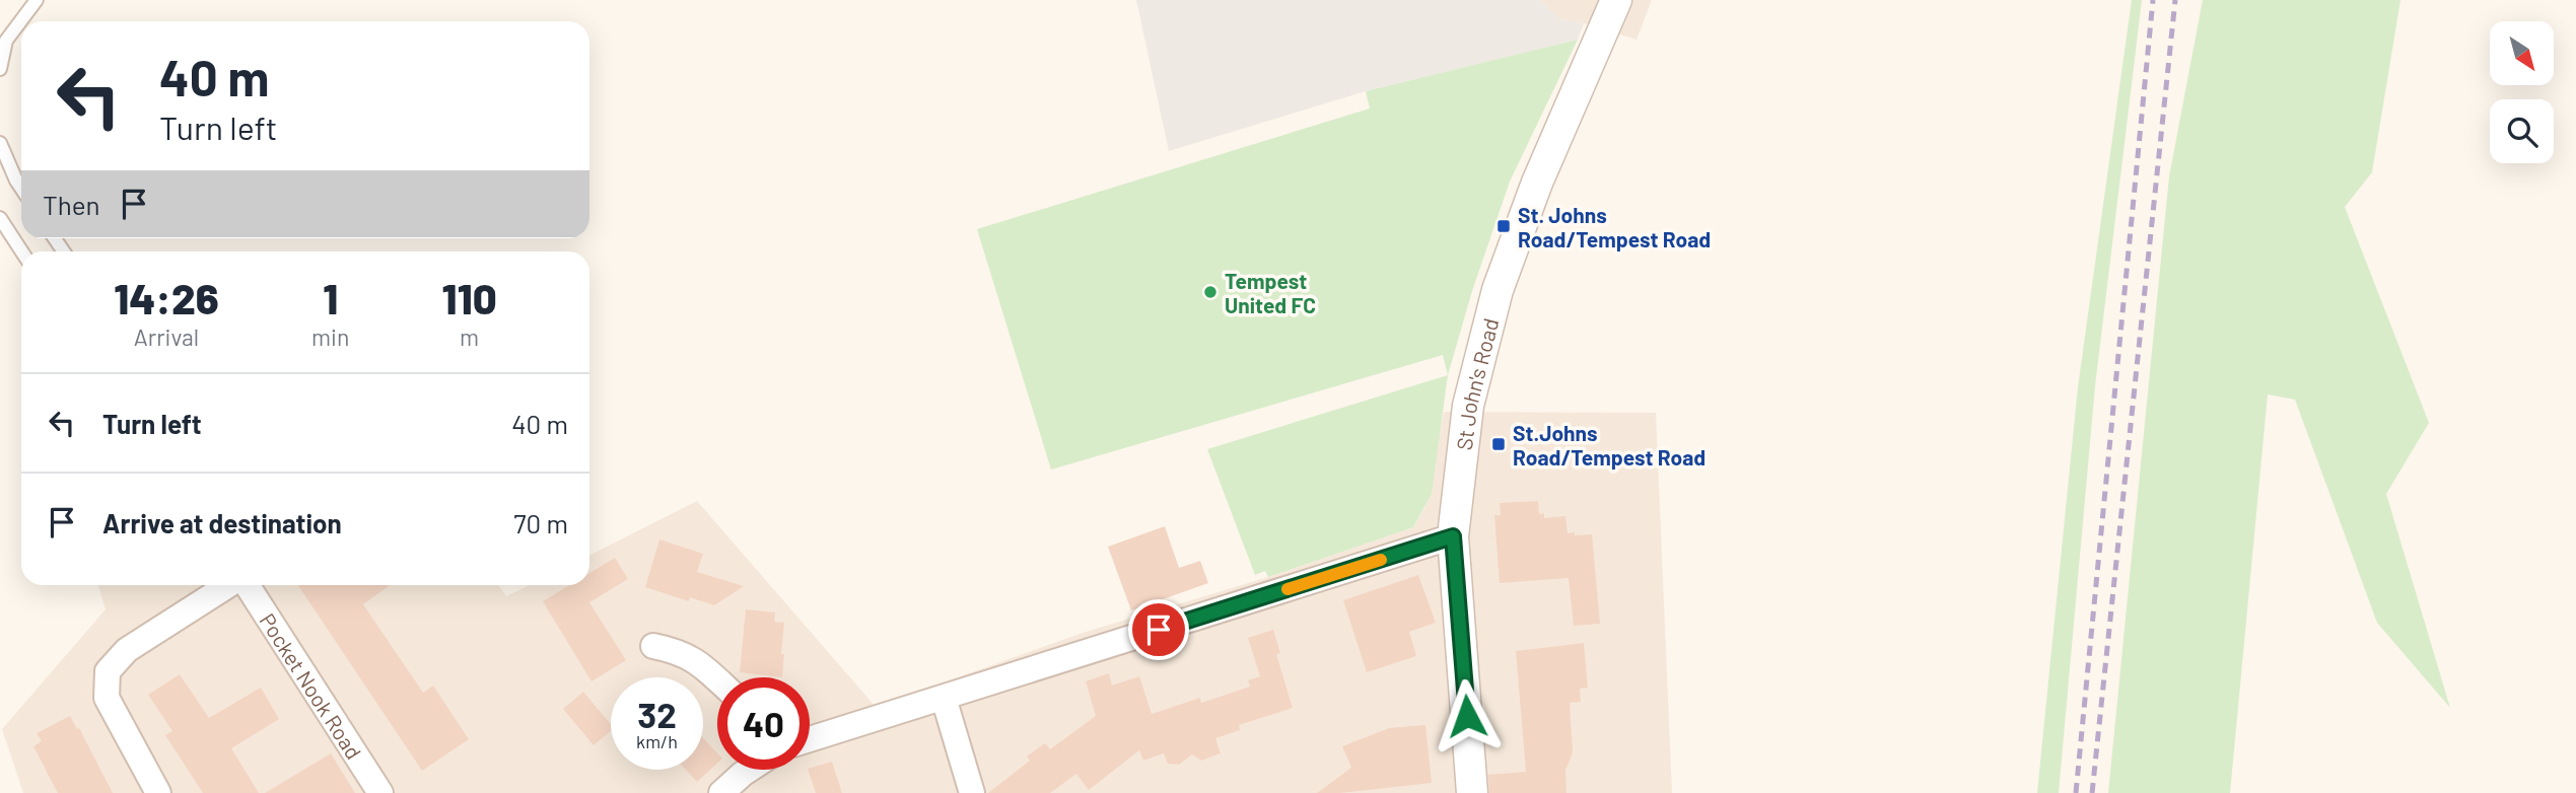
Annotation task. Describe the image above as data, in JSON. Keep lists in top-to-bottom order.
{
  "streets": {
    "street": ["St John's Road", "Pocket Nook Road"]
  },
  "places": {
    "transit": ["St. Johns Road/Tempest Road", "St.Johns Road/Tempest Road"],
    "other": ["Tempest United FC"]
  },
  "north": "bottom right",
  "page": {
    "turn": ["40 m", "Turn left"],
    "then": "Then",
    "eta": [
      "14:26",
      "Arrival",
      "1",
      "min",
      "110",
      "m"
    ],
    "list": [
      {
        "name": "Turn left",
        "value": "40 m"
      },
      {
        "name": "Arrive at destination",
        "value": "70 m"
      }
    ],
    "speed": "32 km/h",
    "limit": "40"
  }
}
